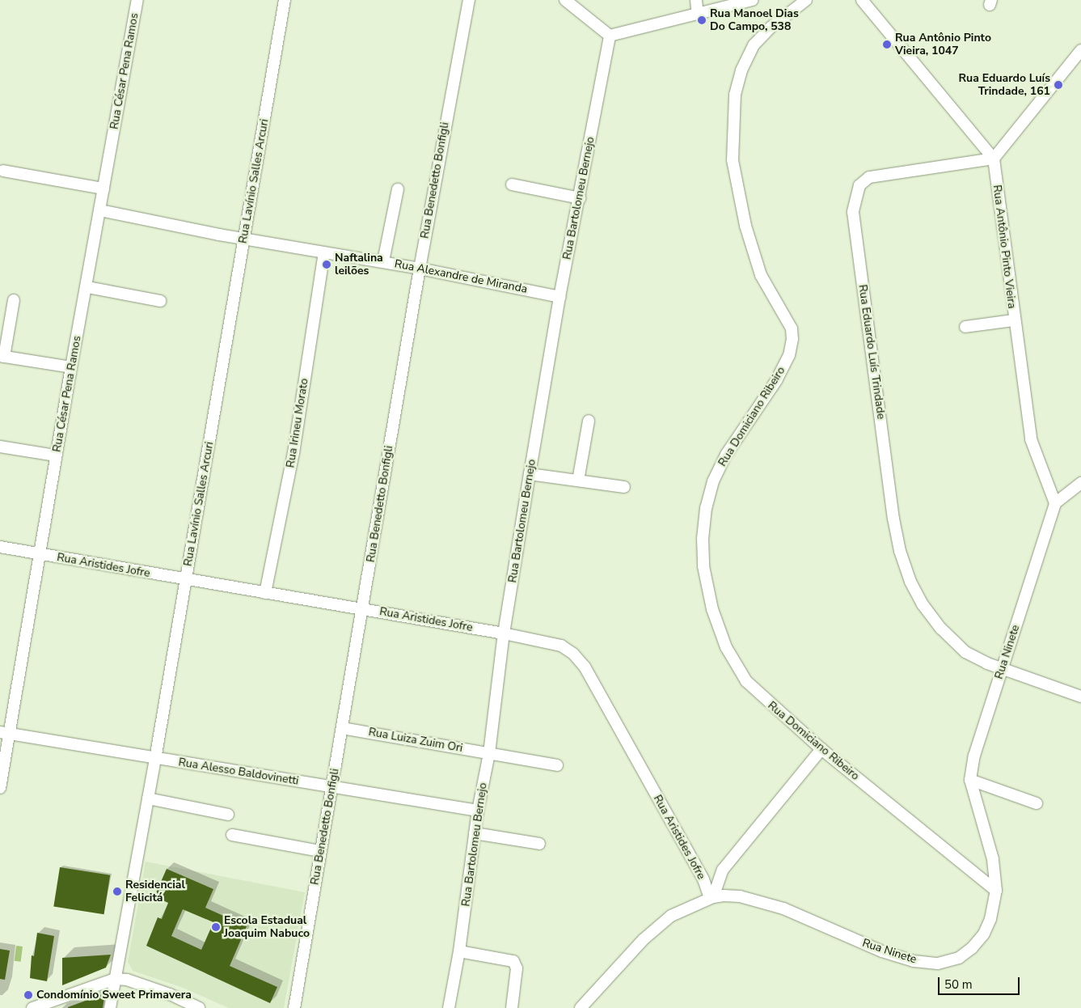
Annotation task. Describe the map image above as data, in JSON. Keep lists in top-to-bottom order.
{
  "streets": {
    "street": [
      "Rua César Pena Ramos",
      "Rua Benedetto Bonfigli",
      "Rua Lavínio Salles Arcuri",
      "Rua Bartolomeu Bernejo",
      "Rua Antônio Pinto Vieira",
      "Rua Alexandre de Miranda",
      "Rua Eduardo Luís Trindade",
      "Rua Domiciano Ribeiro",
      "Rua Irineu Morato",
      "Rua Aristides Jofre",
      "Rua Ninete",
      "Rua Luiza Zuim Ori",
      "Rua Alesso Baldovinetti"
    ]
  },
  "crossings": [
    ["Rua César Pena Ramos", "Rua Alexandre de Miranda"],
    ["Rua César Pena Ramos", "Rua Aristides Jofre"],
    ["Rua César Pena Ramos", "Rua Alesso Baldovinetti"],
    ["Rua Benedetto Bonfigli", "Rua Alexandre de Miranda"],
    ["Rua Benedetto Bonfigli", "Rua Aristides Jofre"],
    ["Rua Benedetto Bonfigli", "Rua Luiza Zuim Ori"],
    ["Rua Benedetto Bonfigli", "Rua Alesso Baldovinetti"],
    ["Rua Lavínio Salles Arcuri", "Rua Alexandre de Miranda"],
    ["Rua Lavínio Salles Arcuri", "Rua Aristides Jofre"],
    ["Rua Lavínio Salles Arcuri", "Rua Alesso Baldovinetti"],
    ["Rua Bartolomeu Bernejo", "Rua Alexandre de Miranda"],
    ["Rua Bartolomeu Bernejo", "Rua Aristides Jofre"],
    ["Rua Bartolomeu Bernejo", "Rua Luiza Zuim Ori"],
    ["Rua Bartolomeu Bernejo", "Rua Alesso Baldovinetti"],
    ["Rua Antônio Pinto Vieira", "Rua Eduardo Luís Trindade"],
    ["Rua Antônio Pinto Vieira", "Rua Ninete"],
    ["Rua Alexandre de Miranda", "Rua Irineu Morato"],
    ["Rua Eduardo Luís Trindade", "Rua Ninete"],
    ["Rua Domiciano Ribeiro", "Rua Ninete"],
    ["Rua Irineu Morato", "Rua Aristides Jofre"],
    ["Rua Aristides Jofre", "Rua Ninete"]
  ],
  "places": [
    "Rua Manoel Dias Do Campo, 538",
    "Rua Antônio Pinto Vieira, 1047",
    "Rua Eduardo Luís Trindade, 161",
    "Naftalina leilões",
    "Residencial Felicitá",
    "Escola Estadual Joaquim Nabuco",
    "Condomínio Sweet Primavera"
  ],
  "scale_bar": "50 m"
}
